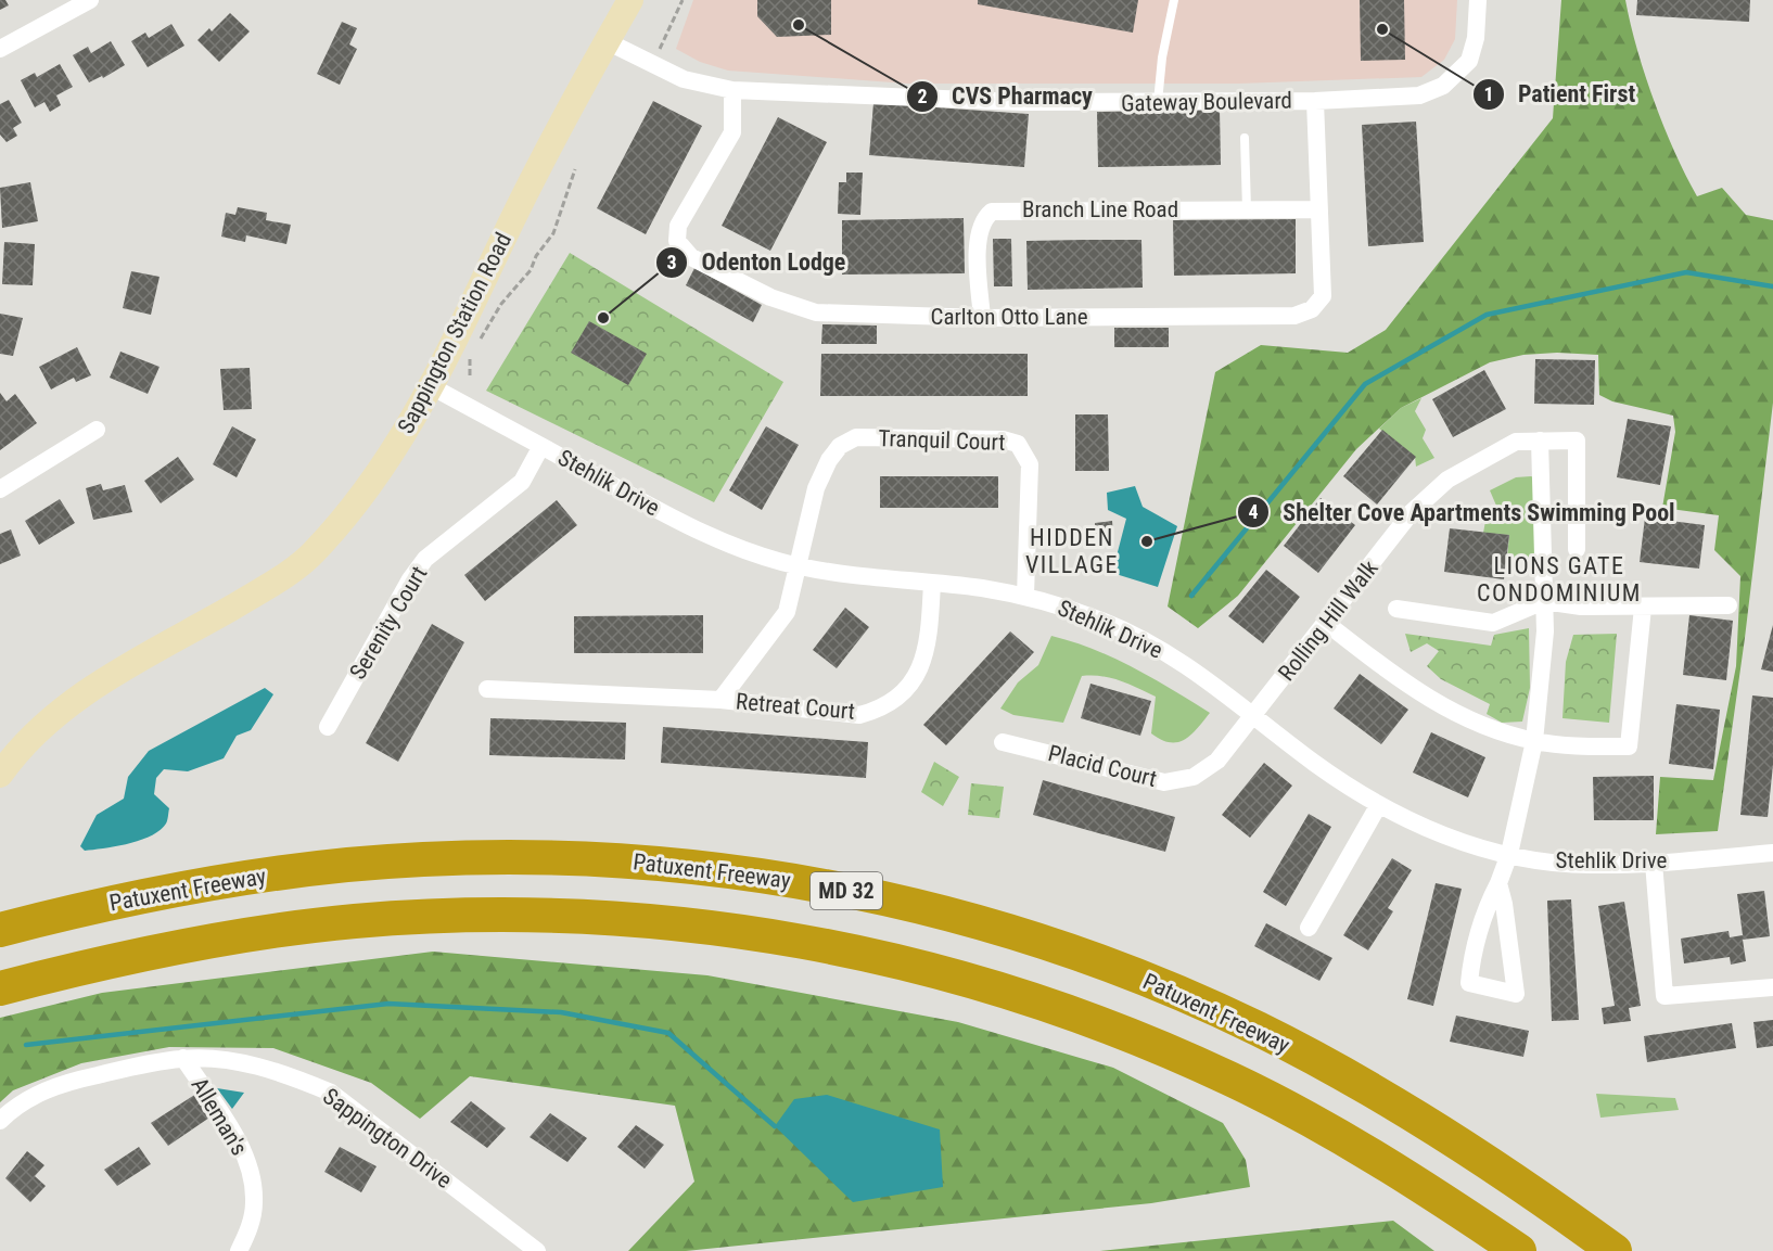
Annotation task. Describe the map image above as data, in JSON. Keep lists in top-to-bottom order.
{
  "streets": {
    "highway": ["Patuxent Freeway", "MD 32"],
    "main road": ["Sappington Station Road"],
    "street": [
      "Gateway Boulevard",
      "Branch Line Road",
      "Carlton Otto Lane",
      "Tranquil Court",
      "Stehlik Drive",
      "Rolling Hill Walk",
      "Serenity Court",
      "Retreat Court",
      "Placid Court",
      "Alleman's",
      "Sappington Drive"
    ]
  },
  "crossings": [
    ["Gateway Boulevard", "Carlton Otto Lane"],
    ["Gateway Boulevard", "Sappington Station Road"],
    ["Branch Line Road", "Carlton Otto Lane"],
    ["Sappington Station Road", "Stehlik Drive"],
    ["Tranquil Court", "Stehlik Drive"],
    ["Tranquil Court", "Retreat Court"],
    ["Stehlik Drive", "Rolling Hill Walk"],
    ["Stehlik Drive", "Serenity Court"],
    ["Stehlik Drive", "Retreat Court"],
    ["Stehlik Drive", "Placid Court"],
    ["Rolling Hill Walk", "Placid Court"],
    ["Alleman's", "Sappington Drive"]
  ],
  "districts": ["HIDDEN VILLAGE", "LIONS GATE CONDOMINIUM"],
  "places": [
    "CVS Pharmacy",
    "Patient First",
    "Odenton Lodge",
    "Shelter Cove Apartments Swimming Pool"
  ]
}
